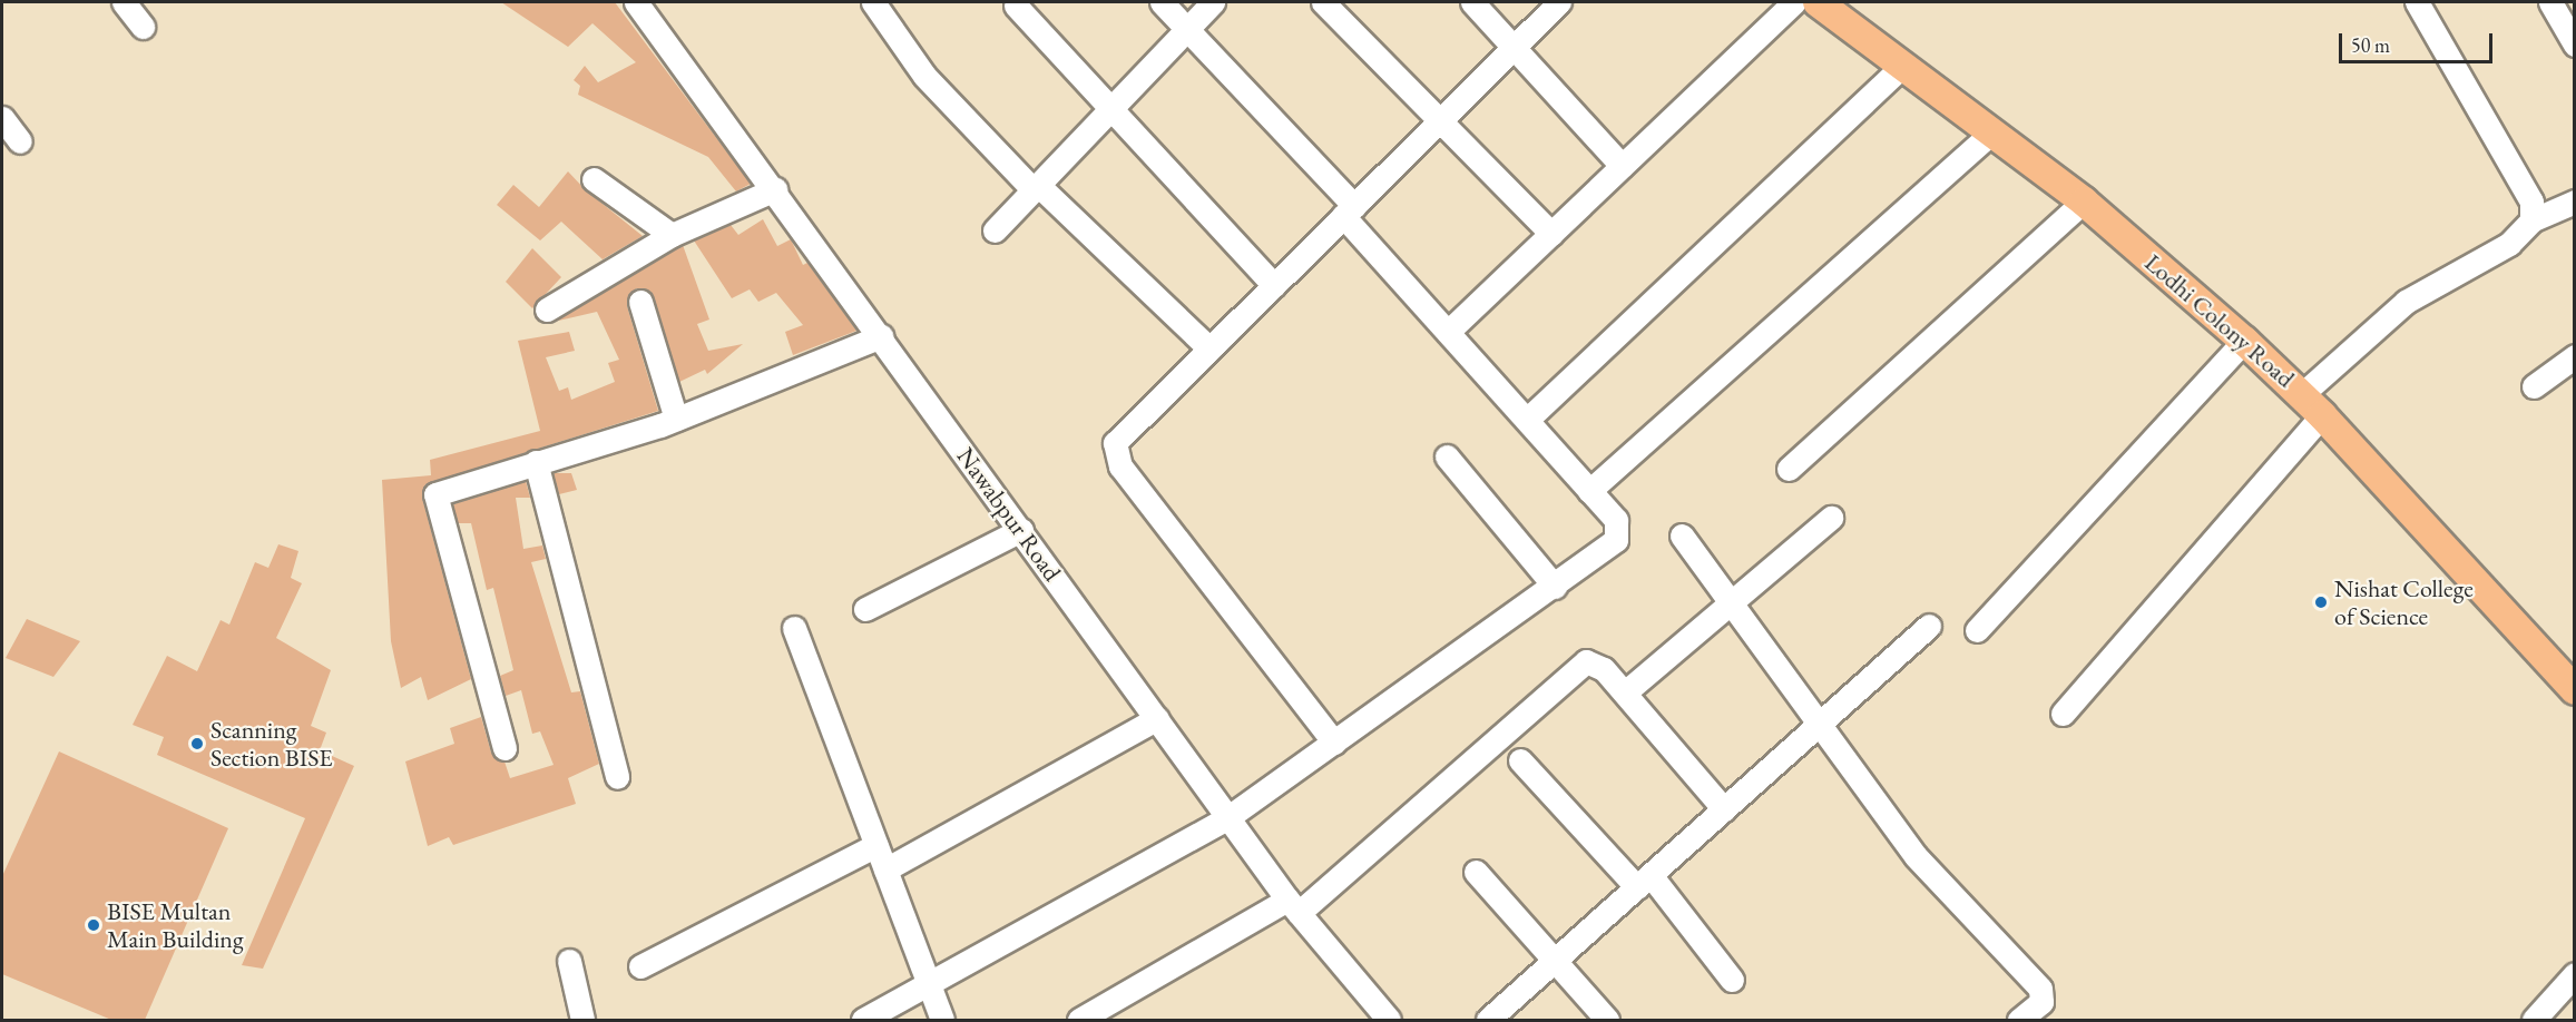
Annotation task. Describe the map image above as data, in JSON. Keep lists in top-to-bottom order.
{
  "streets": {
    "main road": ["Lodhi Colony Road"],
    "street": ["Nawabpur Road"]
  },
  "places": ["Nishat College of Science", "Scanning Section BISE", "BISE Multan Main Building"],
  "scale_bar": "50 m"
}
